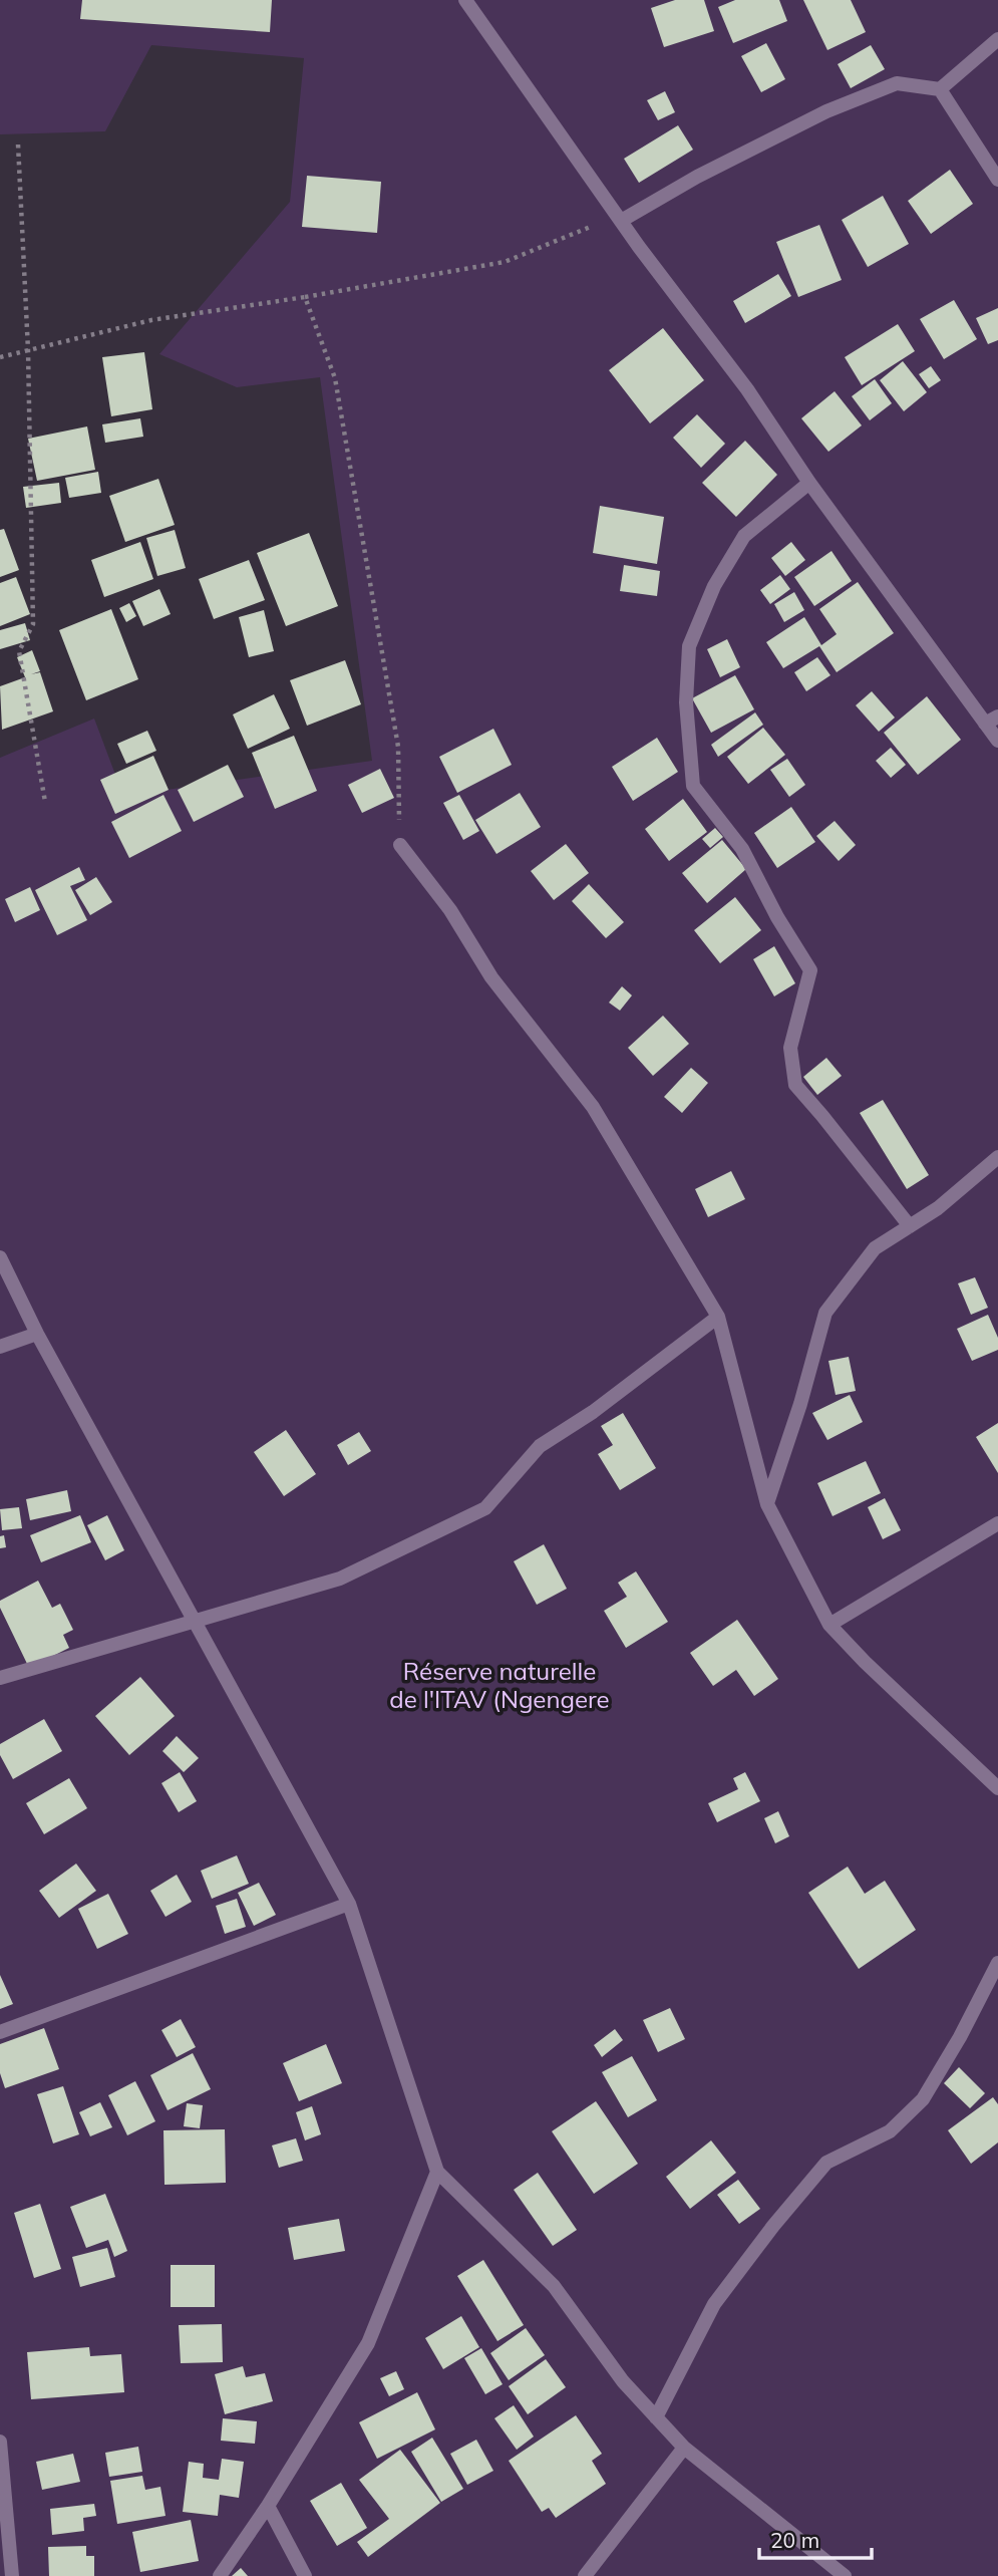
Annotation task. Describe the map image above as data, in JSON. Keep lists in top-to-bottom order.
{
  "parks": ["Réserve naturelle de l'ITAV (Ngengere"],
  "scale_bar": "20 m"
}
